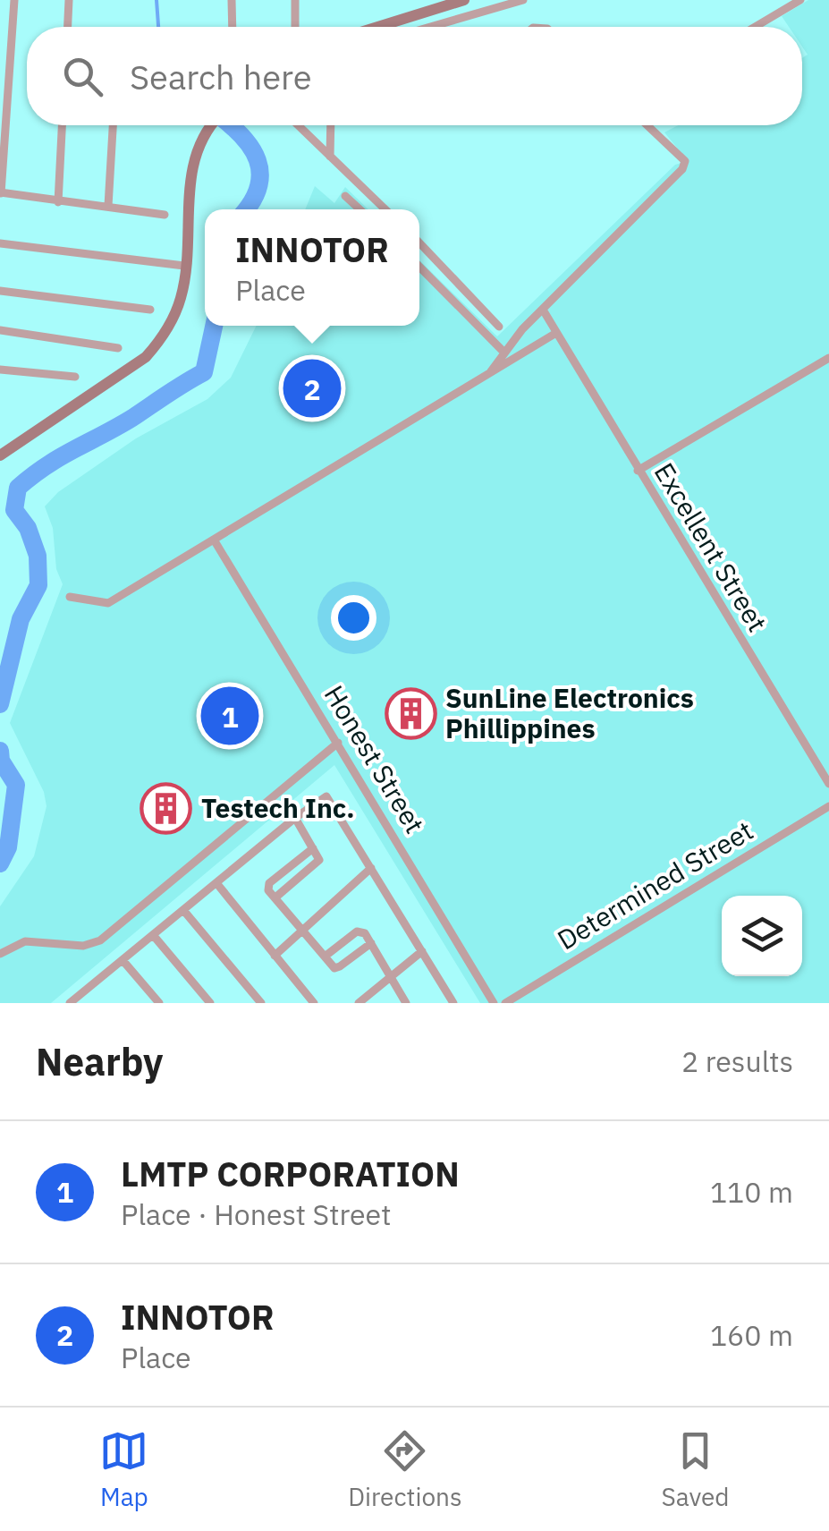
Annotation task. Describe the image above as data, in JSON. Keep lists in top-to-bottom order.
{
  "streets": {
    "street": ["Excellent Street", "Honest Street", "Determined Street"]
  },
  "places": {
    "building": ["SunLine Electronics Phillippines", "Testech Inc."]
  },
  "page": {
    "search": "Search here",
    "popup": ["INNOTOR", "Place"],
    "pins": ["2", "1"],
    "heading": ["Nearby", "2 results"],
    "list": [
      {
        "mark": "1",
        "name": "LMTP CORPORATION",
        "note": "Place · Honest Street",
        "value": "110 m"
      },
      {
        "mark": "2",
        "name": "INNOTOR",
        "note": "Place",
        "value": "160 m"
      }
    ],
    "nav": ["Map", "Directions", "Saved"]
  }
}
